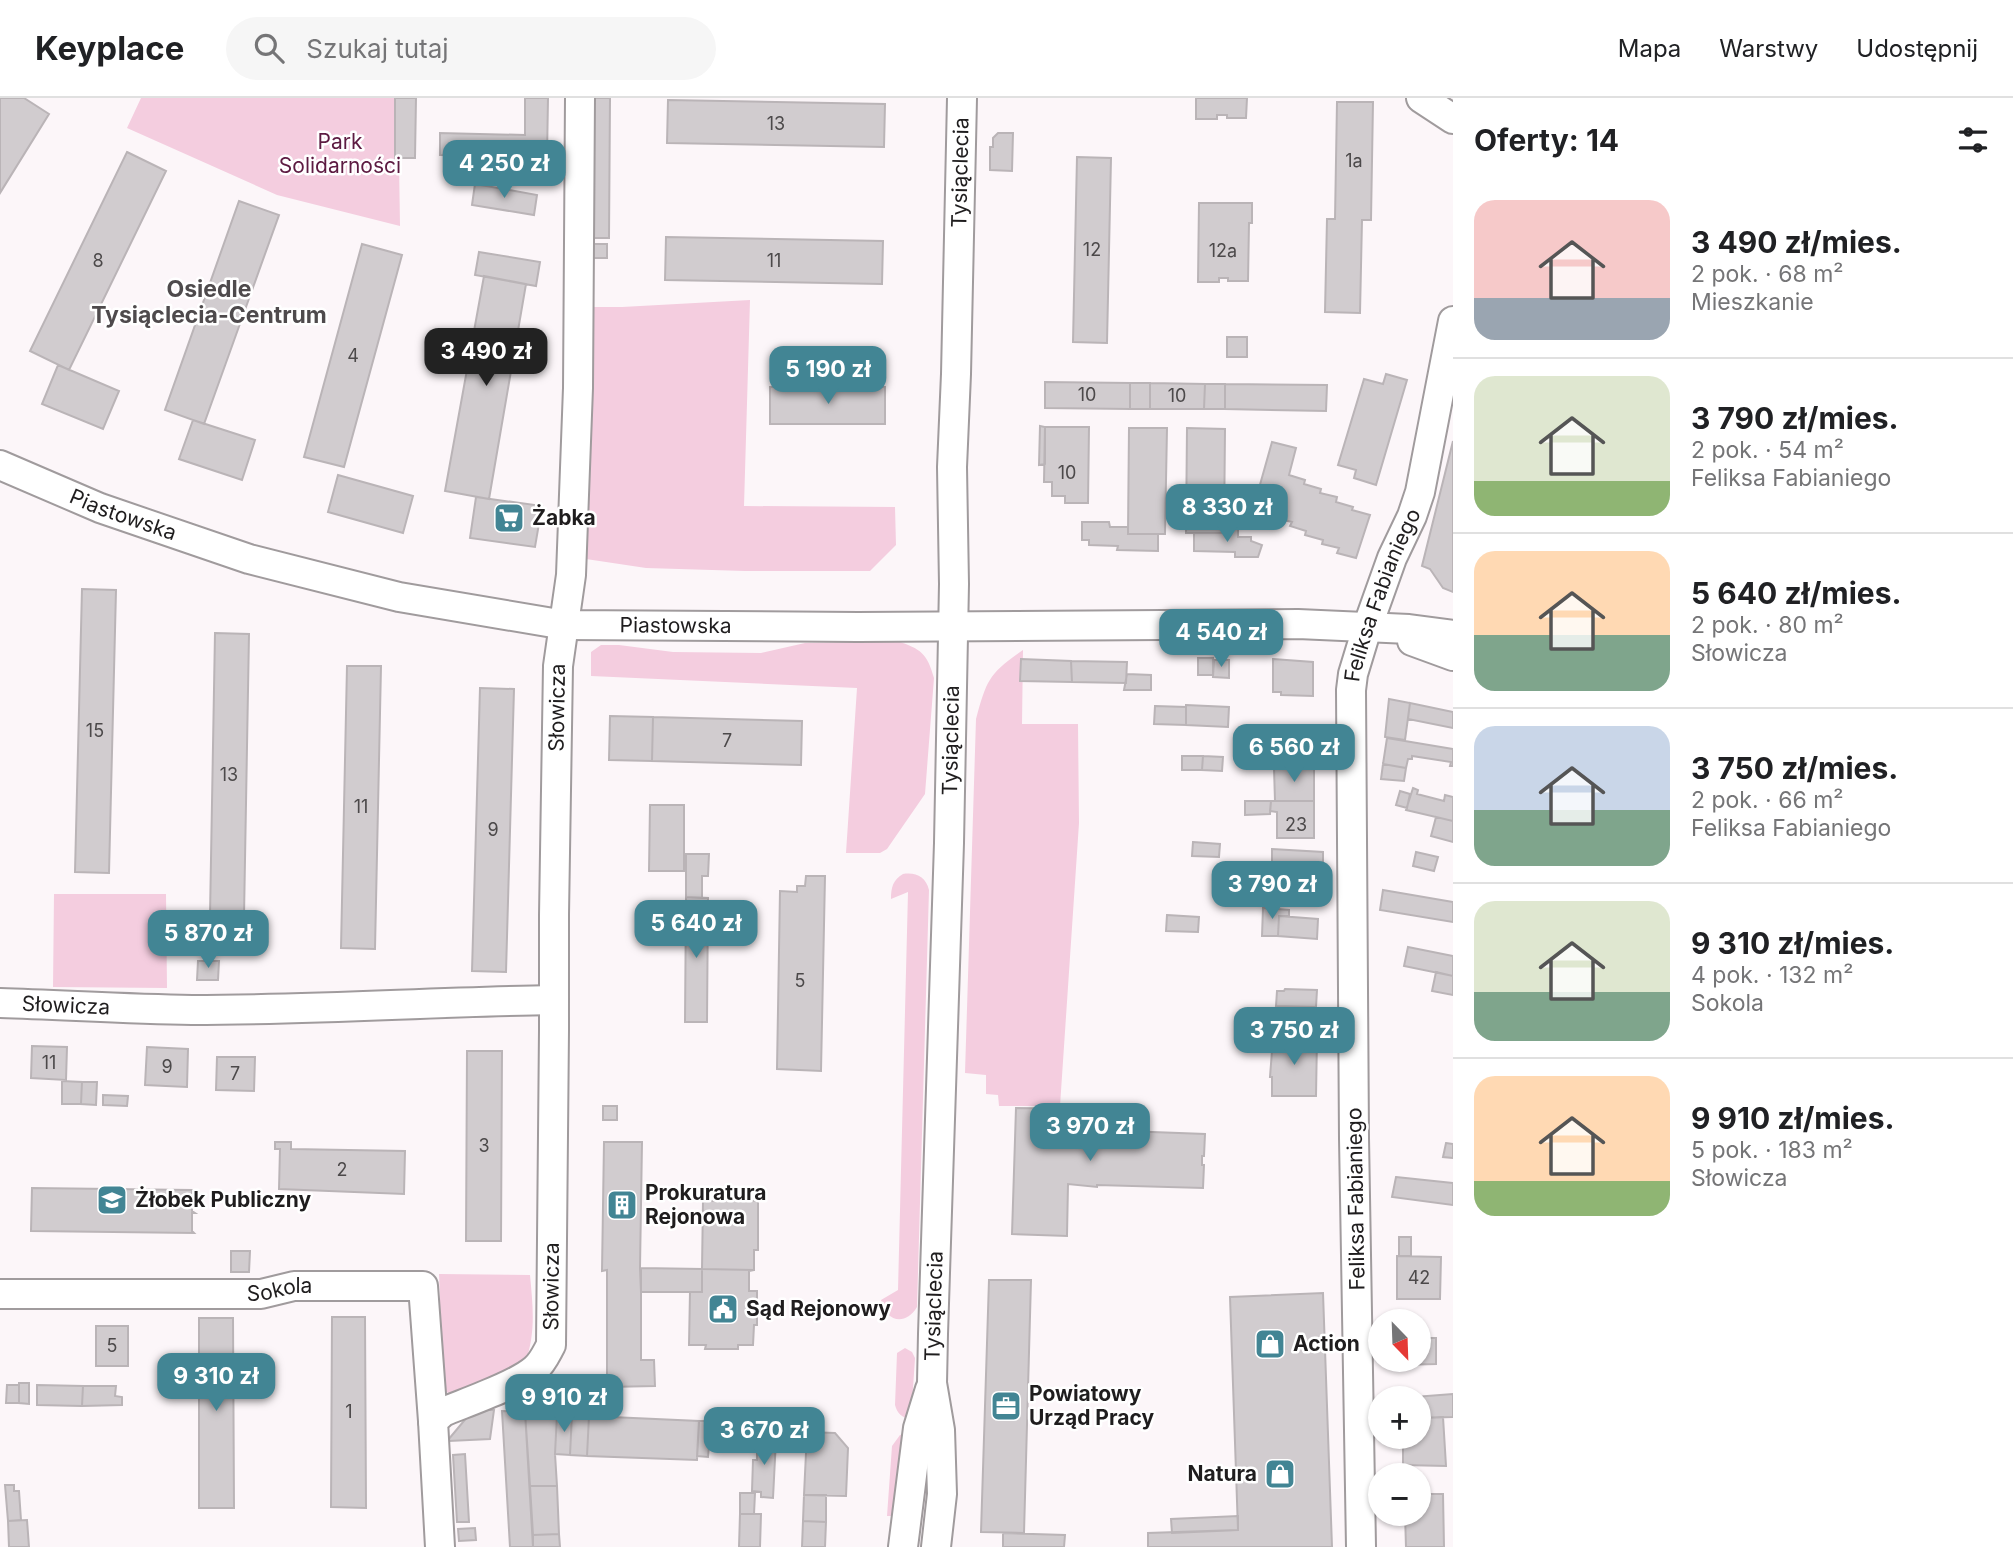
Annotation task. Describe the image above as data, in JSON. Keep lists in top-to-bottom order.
{
  "streets": {
    "street": [
      "Tysiąclecia",
      "Piastowska",
      "Feliksa Fabianiego",
      "Słowicza",
      "Sokola"
    ]
  },
  "crossings": [
    ["Tysiąclecia", "Piastowska"],
    ["Piastowska", "Feliksa Fabianiego"],
    ["Piastowska", "Słowicza"],
    ["Słowicza", "Sokola"]
  ],
  "districts": ["Osiedle Tysiąclecia-Centrum"],
  "parks": ["Park Solidarności"],
  "places": {
    "supermarket": ["Żabka"],
    "school or university": ["Żłobek Publiczny"],
    "building": ["Prokuratura Rejonowa"],
    "public building": ["Sąd Rejonowy"],
    "shop": ["Action", "Natura"],
    "office": ["Powiatowy Urząd Pracy"]
  },
  "house_numbers": [
    "13",
    "1a",
    "12",
    "12a",
    "8",
    "11",
    "4",
    "10",
    "10",
    "10",
    "15",
    "7",
    "13",
    "11",
    "23",
    "9",
    "5",
    "11",
    "9",
    "7",
    "3",
    "2",
    "42",
    "5",
    "1"
  ],
  "north": "bottom right",
  "page": {
    "header": "Keyplace",
    "search": "Szukaj tutaj",
    "nav": ["Mapa", "Warstwy", "Udostępnij"],
    "heading": "Oferty: 14",
    "price": [
      "4 250 zł",
      "3 490 zł",
      "5 190 zł",
      "8 330 zł",
      "4 540 zł",
      "6 560 zł",
      "3 790 zł",
      "5 640 zł",
      "5 870 zł",
      "3 750 zł",
      "3 970 zł",
      "9 310 zł",
      "9 910 zł",
      "3 670 zł"
    ],
    "list": [
      {
        "name": "3 490 zł/mies.",
        "note": "2 pok. · 68 m² · Mieszkanie"
      },
      {
        "name": "3 790 zł/mies.",
        "note": "2 pok. · 54 m² · Feliksa Fabianiego"
      },
      {
        "name": "5 640 zł/mies.",
        "note": "2 pok. · 80 m² · Słowicza"
      },
      {
        "name": "3 750 zł/mies.",
        "note": "2 pok. · 66 m² · Feliksa Fabianiego"
      },
      {
        "name": "9 310 zł/mies.",
        "note": "4 pok. · 132 m² · Sokola"
      },
      {
        "name": "9 910 zł/mies.",
        "note": "5 pok. · 183 m² · Słowicza"
      }
    ],
    "map_buttons": ["+", "−"]
  }
}
